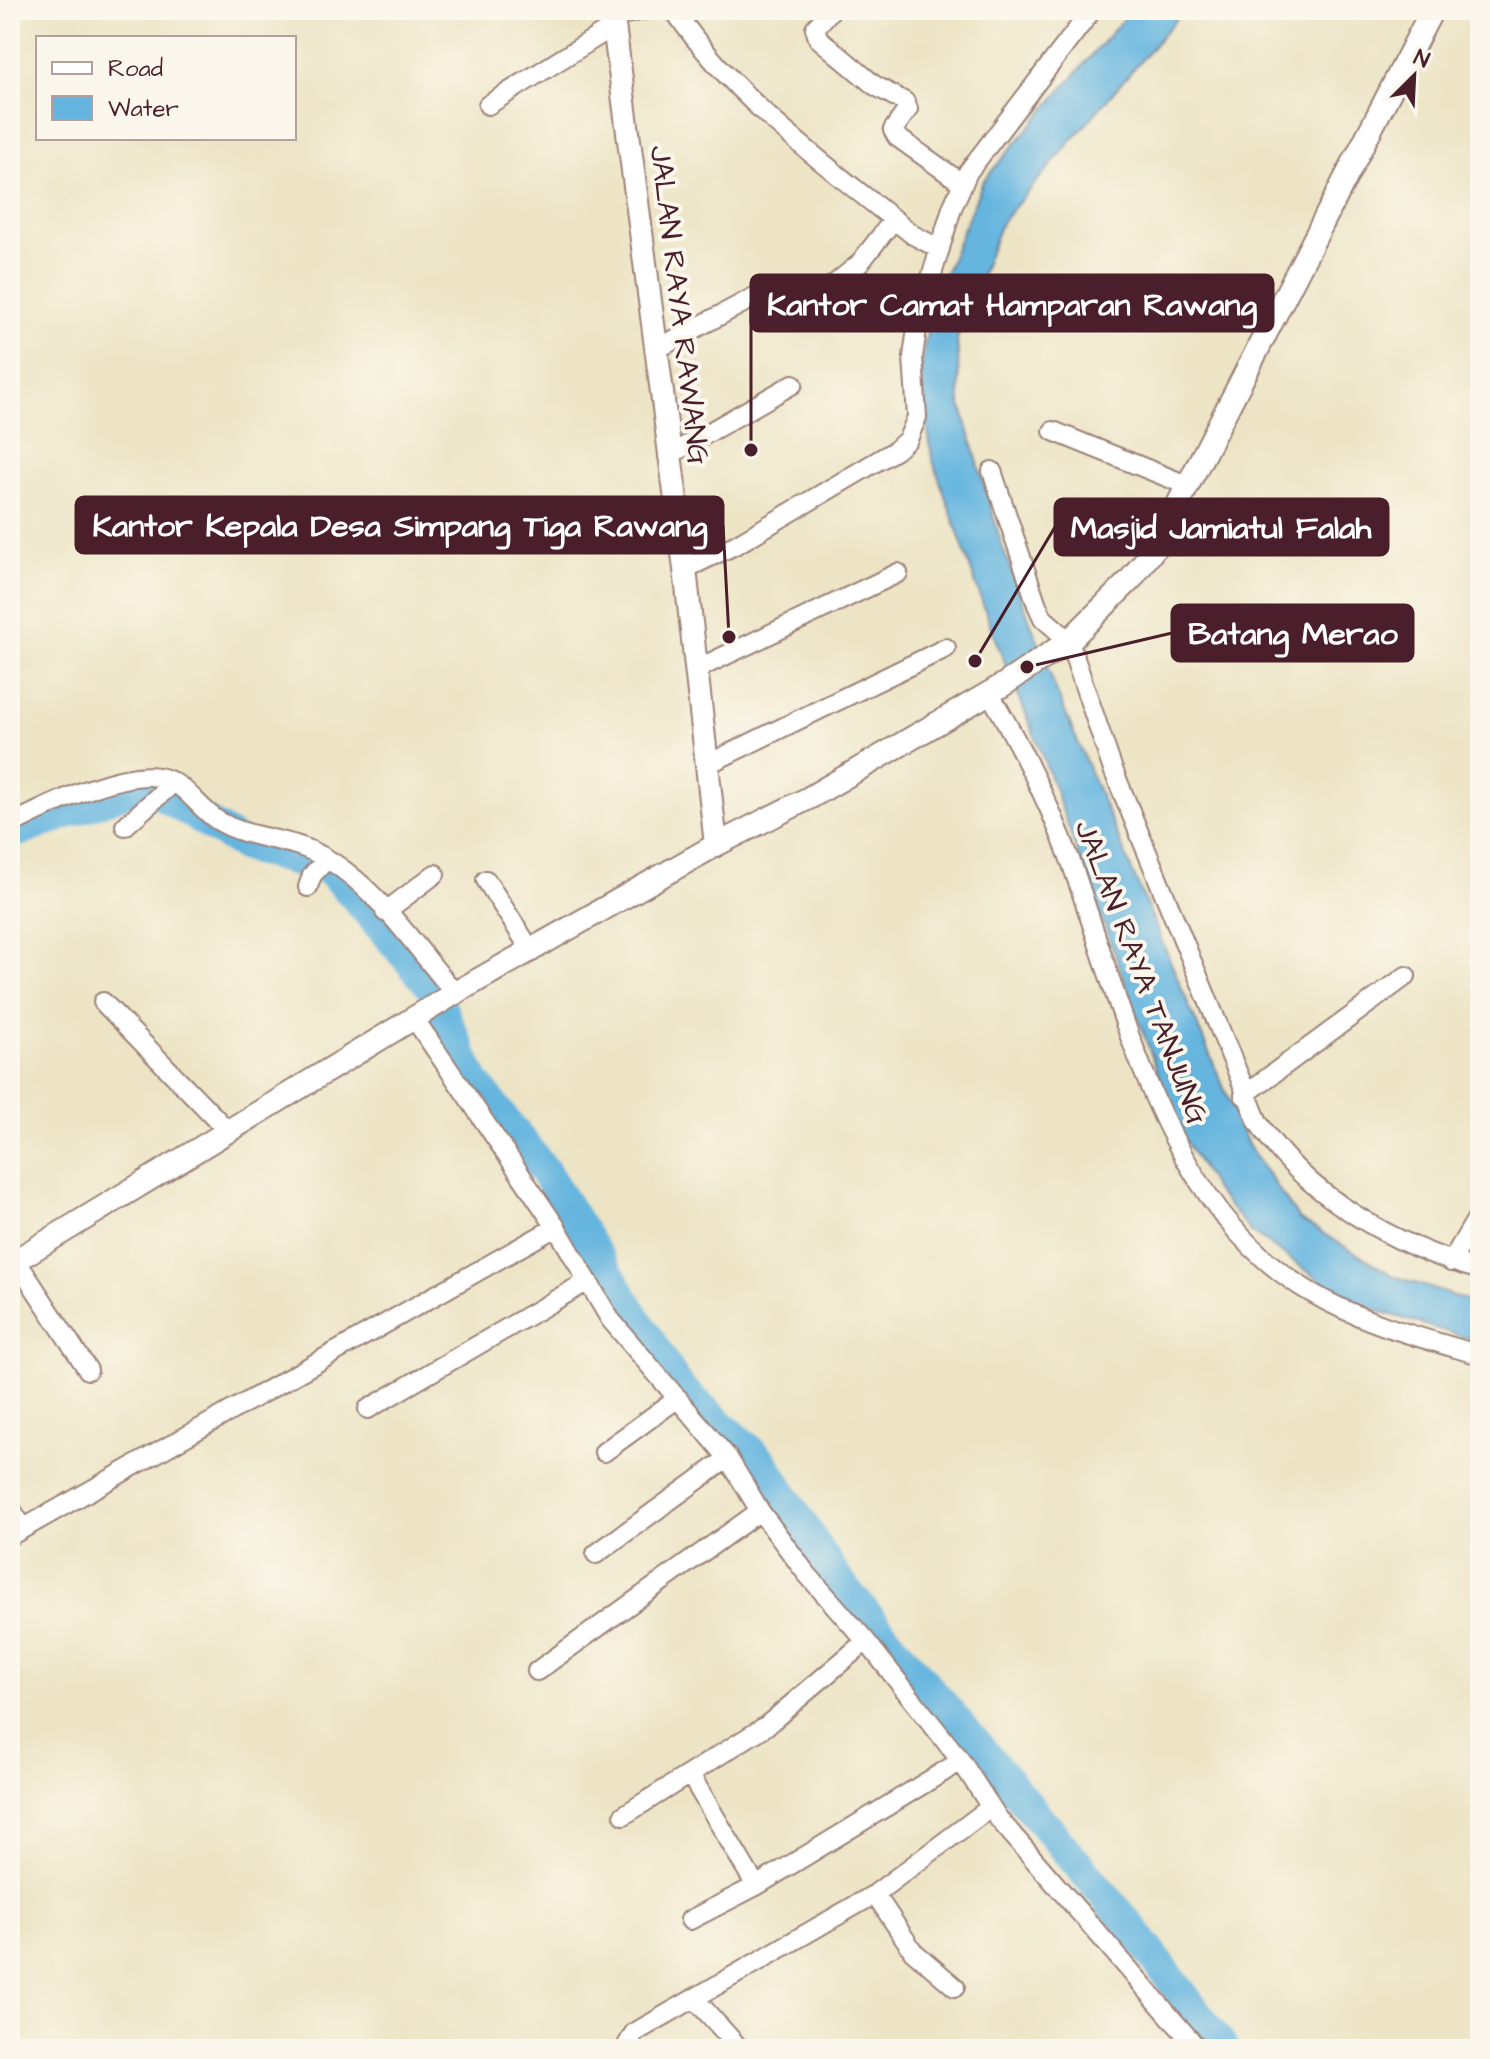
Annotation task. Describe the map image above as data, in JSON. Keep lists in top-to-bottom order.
{
  "streets": {
    "main road": ["JALAN RAYA RAWANG"],
    "street": ["JALAN RAYA TANJUNG"]
  },
  "places": [
    "Kantor Camat Hamparan Rawang",
    "Kantor Kepala Desa Simpang Tiga Rawang",
    "Masjid Jamiatul Falah",
    "Batang Merao"
  ],
  "legend": ["Road", "Water"],
  "north": "top right"
}
